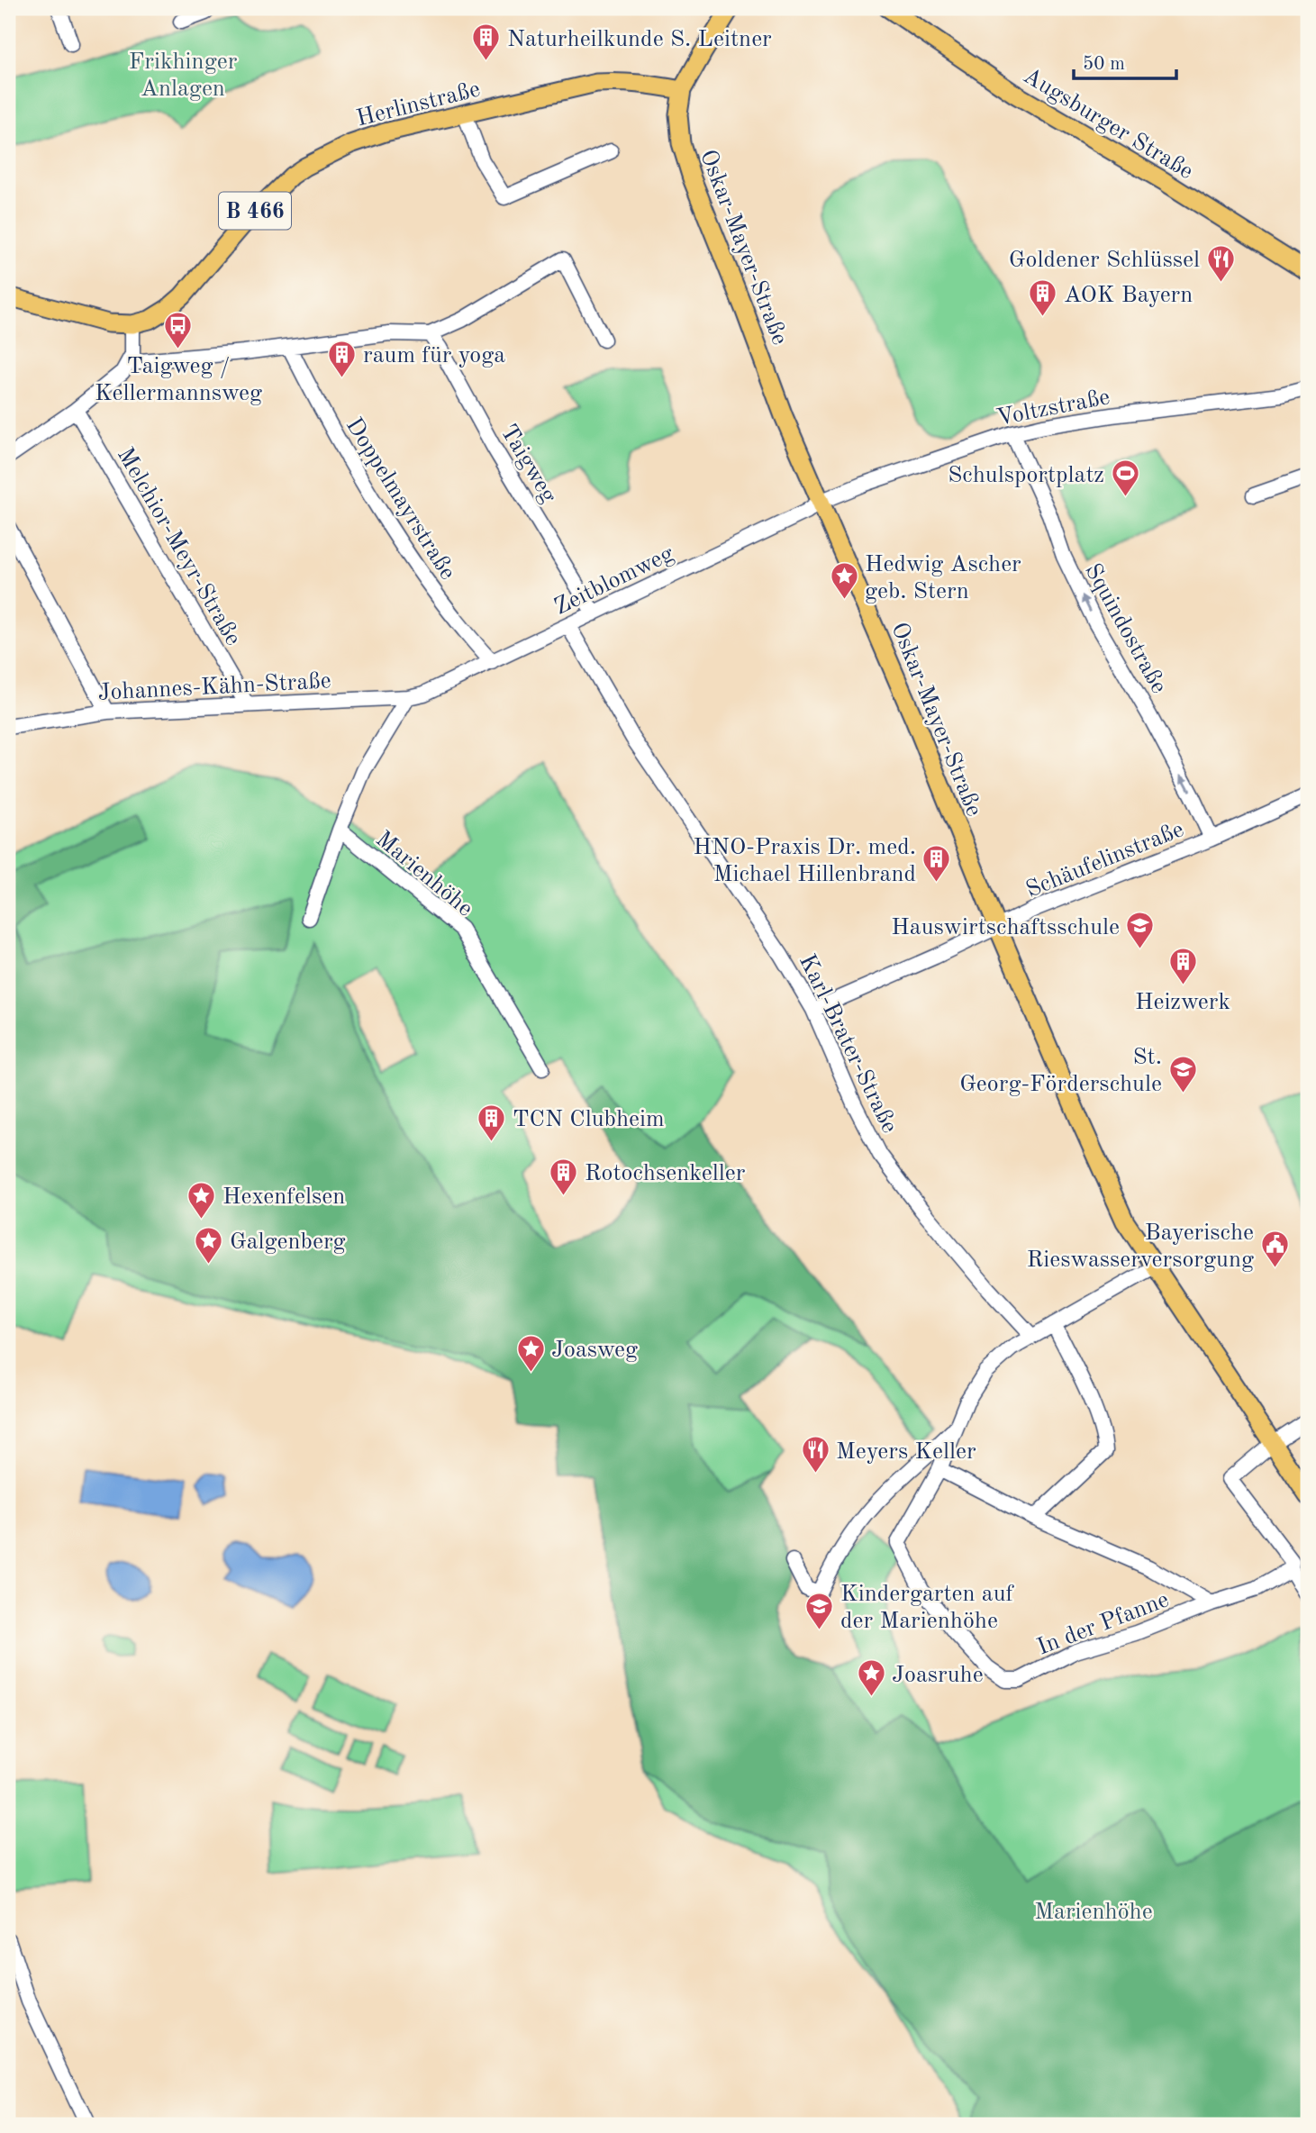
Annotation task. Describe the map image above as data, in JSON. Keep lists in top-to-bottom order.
{
  "streets": {
    "main road": [
      "Herlinstraße",
      "Augsburger Straße",
      "B 466",
      "Oskar-Mayer-Straße"
    ],
    "street": [
      "Voltzstraße",
      "Taigweg",
      "Doppelmayrstraße",
      "Melchior-Meyr-Straße",
      "Zeitblomweg",
      "Squindostraße",
      "Johannes-Kähn-Straße",
      "Schäufelinstraße",
      "Marienhöhe",
      "Karl-Brater-Straße",
      "In der Pfanne"
    ]
  },
  "crossings": [
    ["Herlinstraße", "Oskar-Mayer-Straße"],
    ["Oskar-Mayer-Straße", "Voltzstraße"],
    ["Oskar-Mayer-Straße", "Zeitblomweg"],
    ["Oskar-Mayer-Straße", "Schäufelinstraße"],
    ["Oskar-Mayer-Straße", "In der Pfanne"],
    ["Voltzstraße", "Zeitblomweg"],
    ["Voltzstraße", "Squindostraße"],
    ["Taigweg", "Zeitblomweg"],
    ["Doppelmayrstraße", "Zeitblomweg"],
    ["Melchior-Meyr-Straße", "Johannes-Kähn-Straße"],
    ["Zeitblomweg", "Johannes-Kähn-Straße"],
    ["Zeitblomweg", "Karl-Brater-Straße"],
    ["Squindostraße", "Schäufelinstraße"],
    ["Schäufelinstraße", "Karl-Brater-Straße"],
    ["Karl-Brater-Straße", "In der Pfanne"]
  ],
  "one_way": ["Squindostraße"],
  "parks": ["Frikhinger Anlagen", "Marienhöhe"],
  "places": {
    "building": [
      "Naturheilkunde S. Leitner",
      "AOK Bayern",
      "raum für yoga",
      "HNO-Praxis Dr. med. Michael Hillenbrand",
      "Heizwerk",
      "TCN Clubheim",
      "Rotochsenkeller"
    ],
    "restaurant": ["Goldener Schlüssel", "Meyers Keller"],
    "bus stop": ["Taigweg / Kellermannsweg"],
    "sports": ["Schulsportplatz"],
    "place": [
      "Hedwig Ascher geb. Stern",
      "Hexenfelsen",
      "Galgenberg",
      "Joasweg",
      "Joasruhe"
    ],
    "school or university": ["Hauswirtschaftsschule", "St. Georg-Förderschule", "Kindergarten auf der Marienhöhe"],
    "public building": ["Bayerische Rieswasserversorgung"]
  },
  "scale_bar": "50 m"
}
